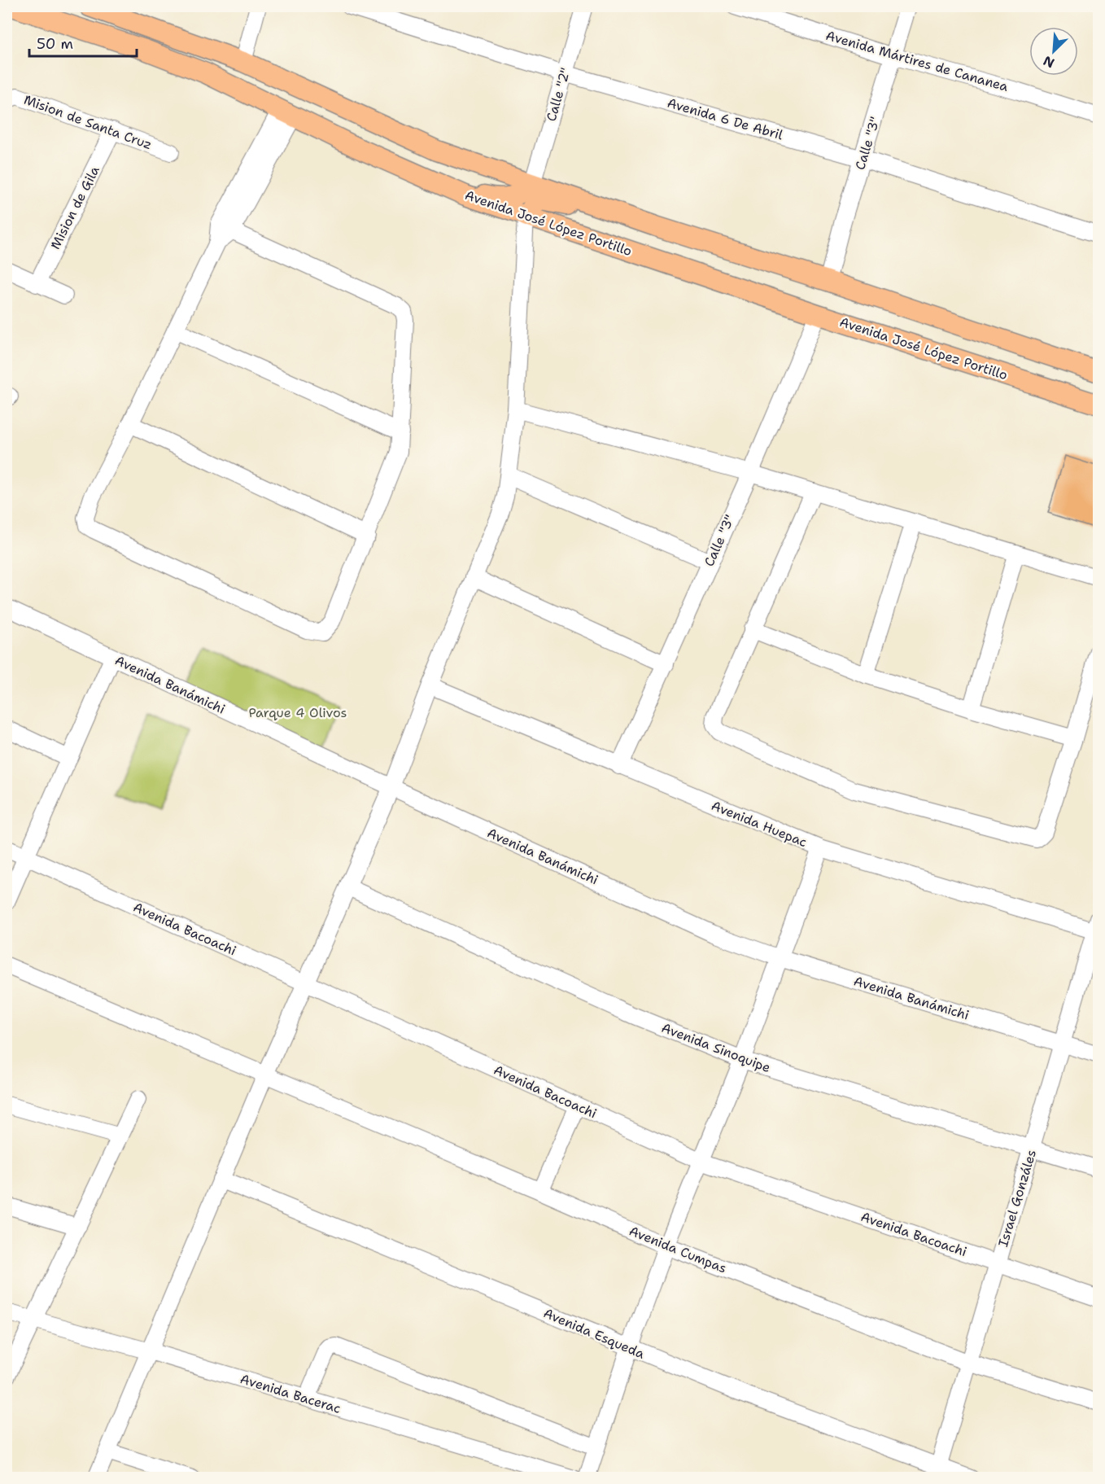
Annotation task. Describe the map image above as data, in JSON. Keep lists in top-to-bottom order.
{
  "streets": {
    "main road": ["Avenida José López Portillo"],
    "street": [
      "Avenida Mártires de Cananea",
      "Calle \"2\"",
      "Avenida 6 De Abril",
      "Mision de Santa Cruz",
      "Calle \"3\"",
      "Mision de Gila",
      "Avenida Banámichi",
      "Avenida Huepac",
      "Avenida Bacoachi",
      "Avenida Sinoquipe",
      "Israel Gonzáles",
      "Avenida Cumpas",
      "Avenida Esqueda",
      "Avenida Bacerac"
    ]
  },
  "crossings": [
    ["Avenida Mártires de Cananea", "Calle \"3\""],
    ["Calle \"2\"", "Avenida 6 De Abril"],
    ["Avenida 6 De Abril", "Calle \"3\""],
    ["Mision de Santa Cruz", "Mision de Gila"],
    ["Calle \"3\"", "Avenida José López Portillo"],
    ["Calle \"3\"", "Avenida Huepac"],
    ["Avenida Banámichi", "Israel Gonzáles"],
    ["Avenida Huepac", "Israel Gonzáles"],
    ["Avenida Bacoachi", "Israel Gonzáles"],
    ["Avenida Sinoquipe", "Israel Gonzáles"],
    ["Israel Gonzáles", "Avenida Cumpas"],
    ["Israel Gonzáles", "Avenida Esqueda"]
  ],
  "parks": ["Parque 4 Olivos"],
  "scale_bar": "50 m",
  "north": "bottom left"
}
